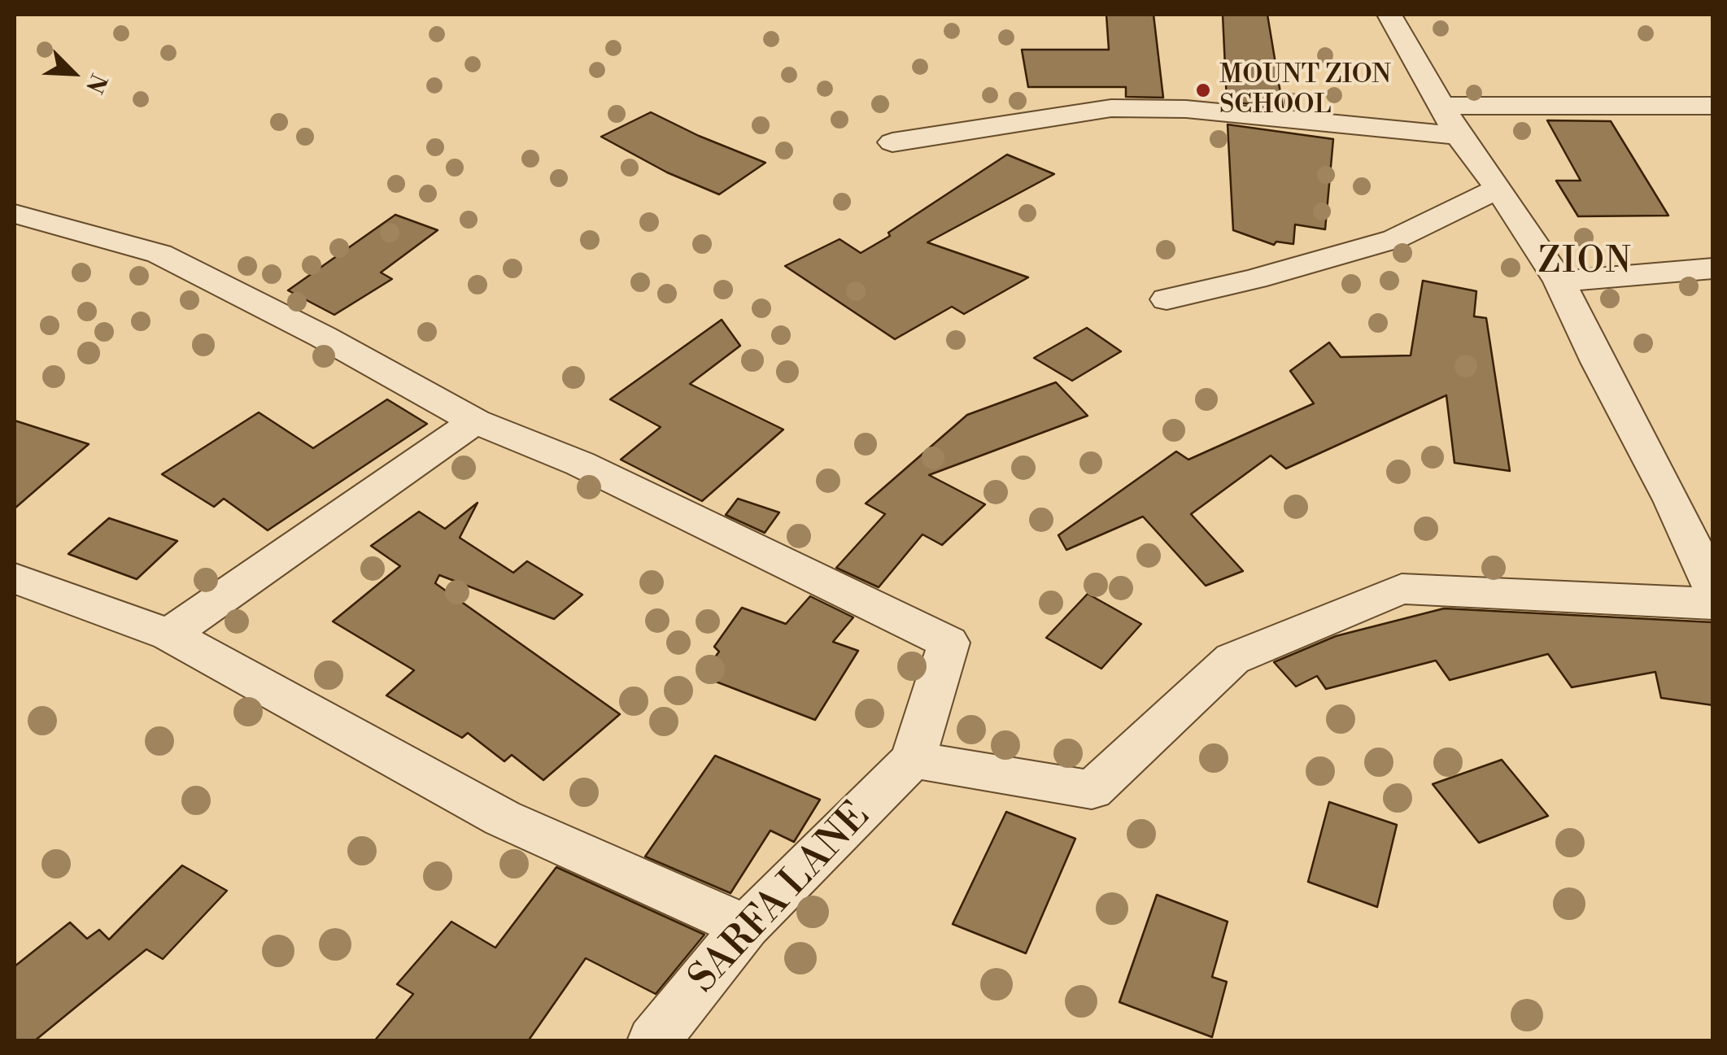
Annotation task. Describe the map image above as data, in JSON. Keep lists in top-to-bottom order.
{
  "streets": {
    "street": ["SARFA LANE"]
  },
  "districts": ["ZION"],
  "places": ["MOUNT ZION SCHOOL"],
  "north": "bottom right"
}
